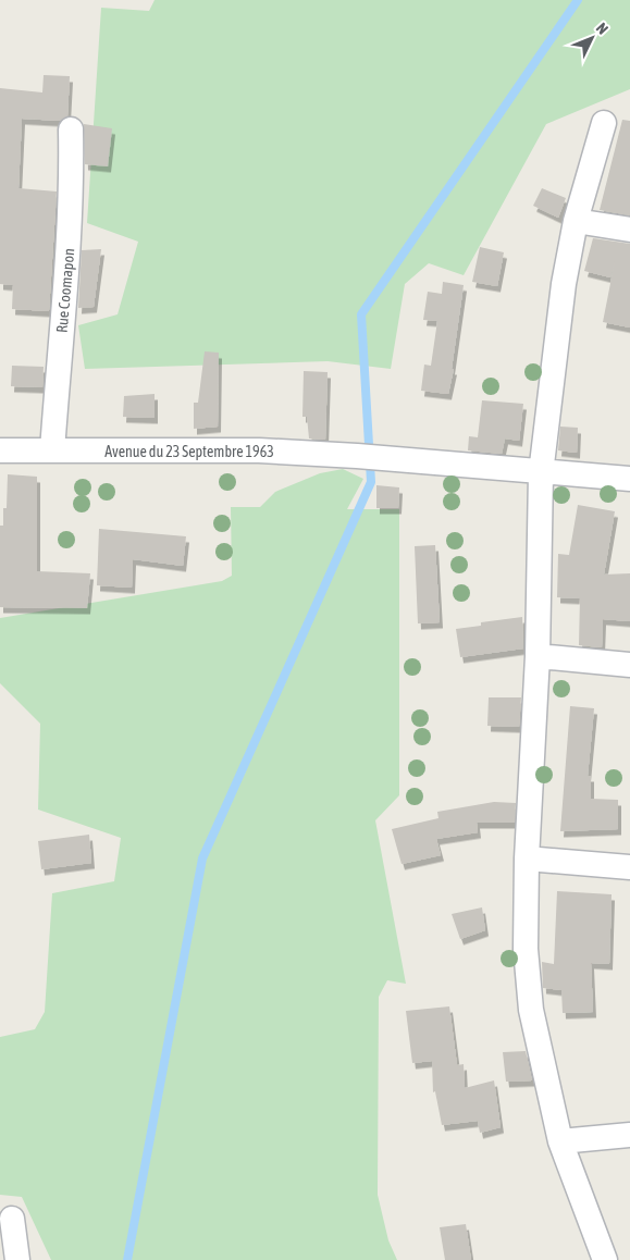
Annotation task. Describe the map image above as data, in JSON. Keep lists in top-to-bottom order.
{
  "streets": {
    "street": ["Rue Coomapon", "Avenue du 23 Septembre 1963"]
  },
  "crossings": [
    ["Rue Coomapon", "Avenue du 23 Septembre 1963"]
  ],
  "north": "top right"
}
